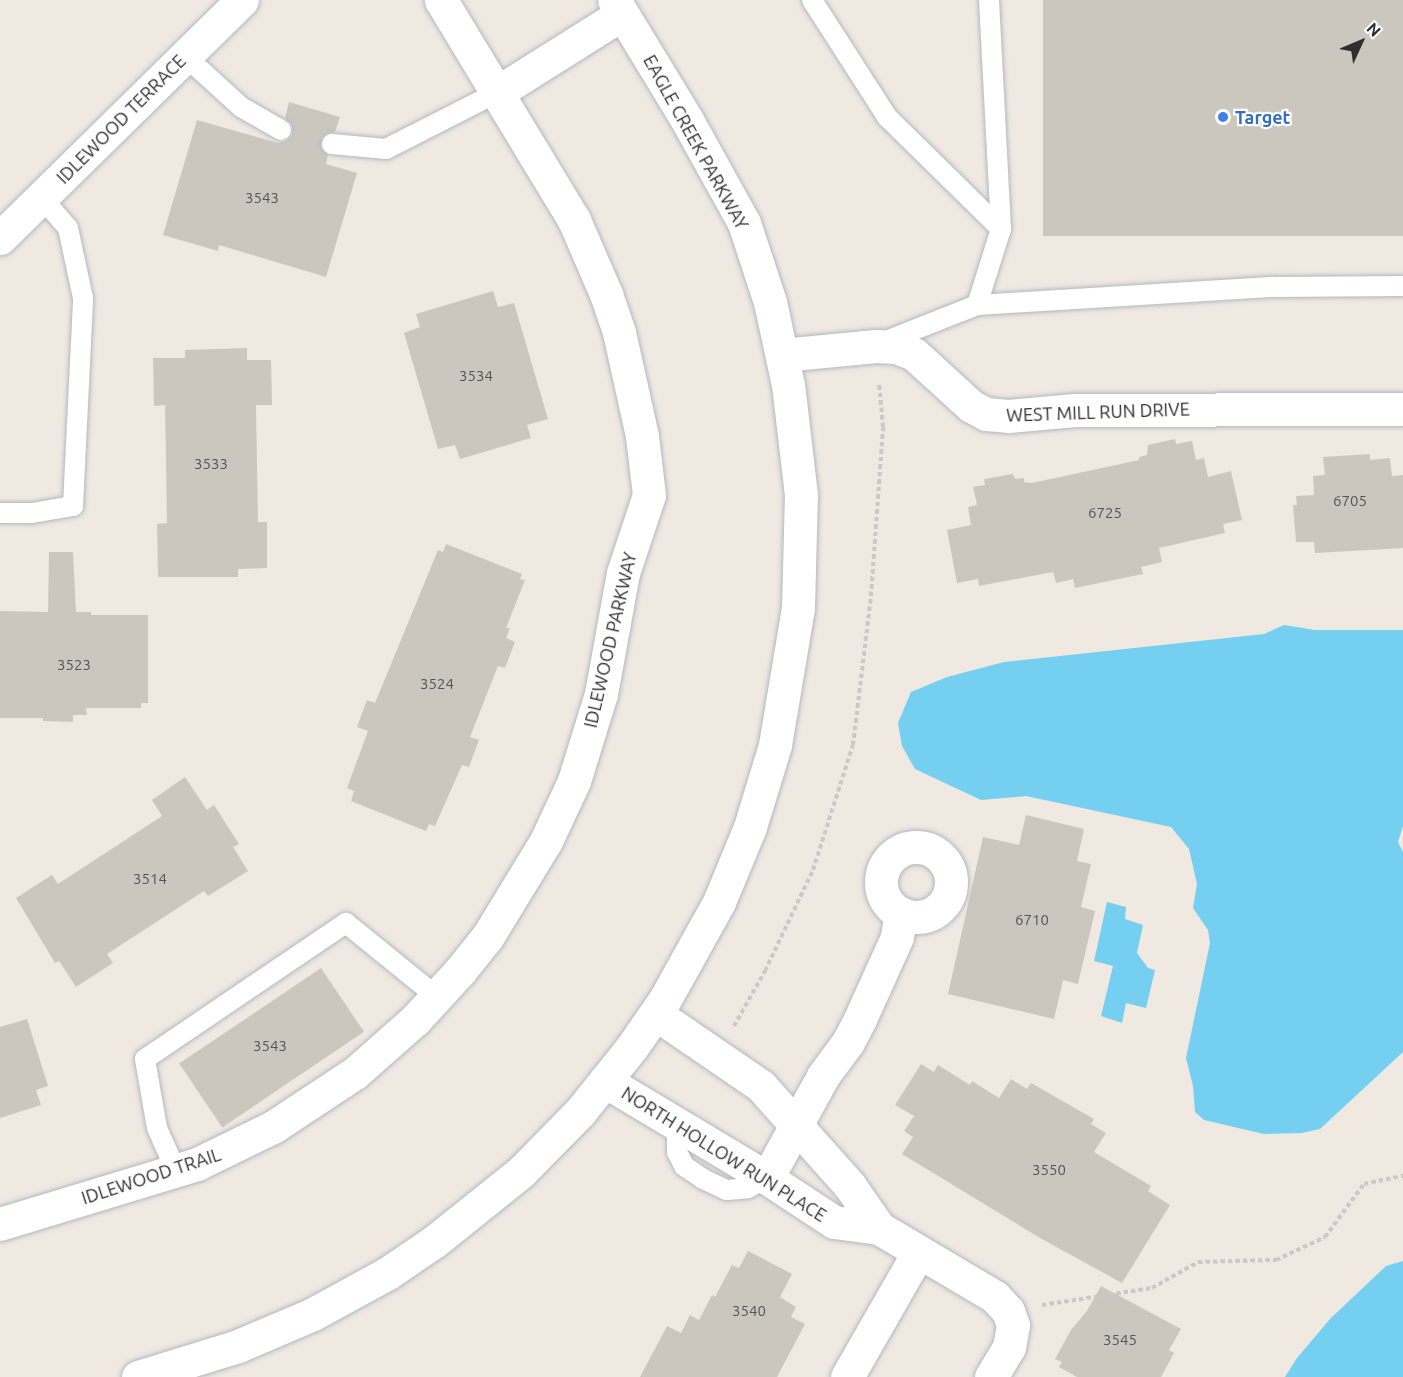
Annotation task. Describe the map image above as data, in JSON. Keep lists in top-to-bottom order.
{
  "streets": {
    "street": [
      "IDLEWOOD TERRACE",
      "EAGLE CREEK PARKWAY",
      "WEST MILL RUN DRIVE",
      "IDLEWOOD PARKWAY",
      "NORTH HOLLOW RUN PLACE",
      "IDLEWOOD TRAIL"
    ]
  },
  "crossings": [
    ["EAGLE CREEK PARKWAY", "WEST MILL RUN DRIVE"],
    ["EAGLE CREEK PARKWAY", "NORTH HOLLOW RUN PLACE"],
    ["IDLEWOOD PARKWAY", "IDLEWOOD TRAIL"]
  ],
  "places": ["Target"],
  "house_numbers": [
    "3543",
    "3534",
    "3533",
    "6705",
    "6725",
    "3523",
    "3524",
    "3514",
    "6710",
    "3543",
    "3550",
    "3540",
    "3545"
  ],
  "north": "top right"
}
